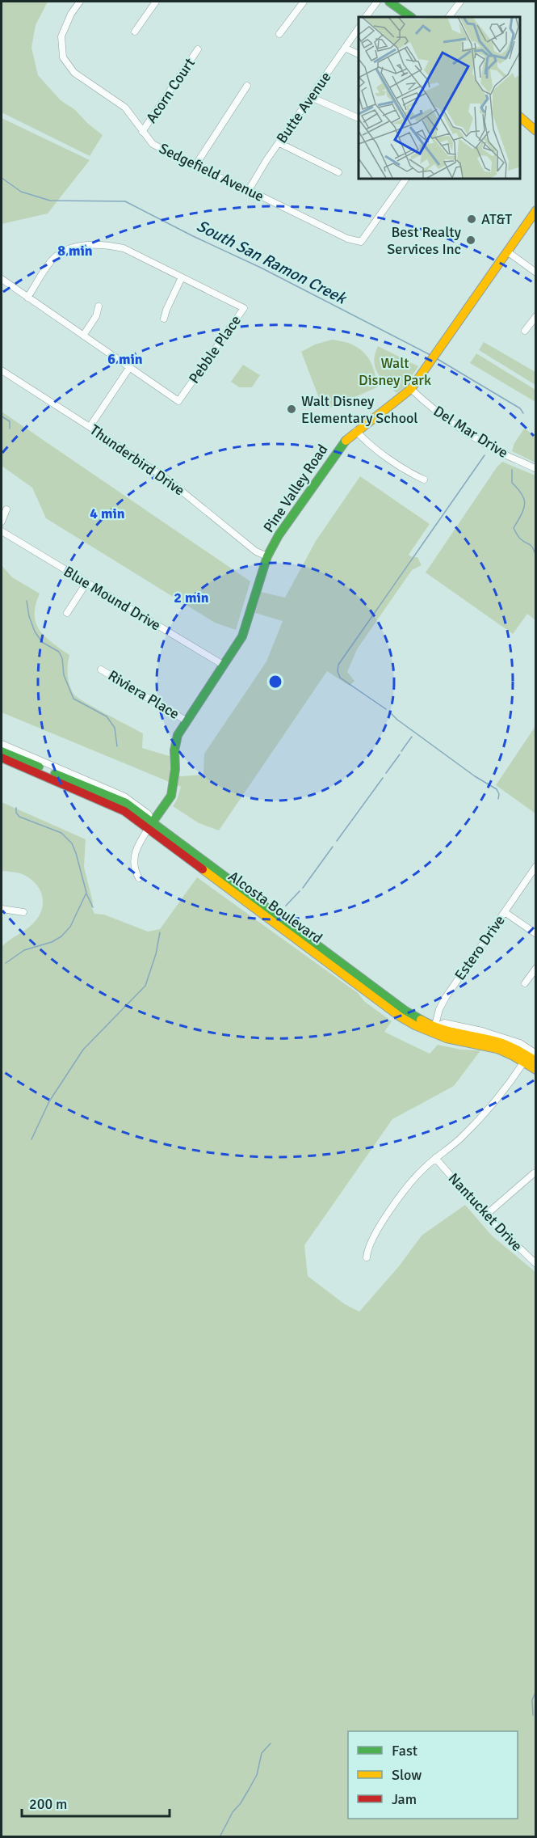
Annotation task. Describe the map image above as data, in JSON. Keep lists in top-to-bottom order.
{
  "streets": {
    "main road": ["Pine Valley Road", "Alcosta Boulevard"],
    "street": [
      "Acorn Court",
      "Butte Avenue",
      "Sedgefield Avenue",
      "Pebble Place",
      "Del Mar Drive",
      "Thunderbird Drive",
      "Blue Mound Drive",
      "Riviera Place",
      "Estero Drive",
      "Nantucket Drive"
    ]
  },
  "crossings": [
    ["Acorn Court", "Sedgefield Avenue"],
    ["Butte Avenue", "Sedgefield Avenue"],
    ["Del Mar Drive", "Pine Valley Road"],
    ["Thunderbird Drive", "Pine Valley Road"],
    ["Pine Valley Road", "Blue Mound Drive"],
    ["Pine Valley Road", "Riviera Place"],
    ["Pine Valley Road", "Alcosta Boulevard"],
    ["Alcosta Boulevard", "Estero Drive"]
  ],
  "water": ["South San Ramon Creek"],
  "parks": ["Walt Disney Park"],
  "places": ["AT&T", "Best Realty Services Inc", "Walt Disney Elementary School"],
  "legend": ["Fast", "Slow", "Jam"],
  "scale_bar": "200 m",
  "rings": [
    "8 min",
    "6 min",
    "4 min",
    "2 min"
  ]
}
